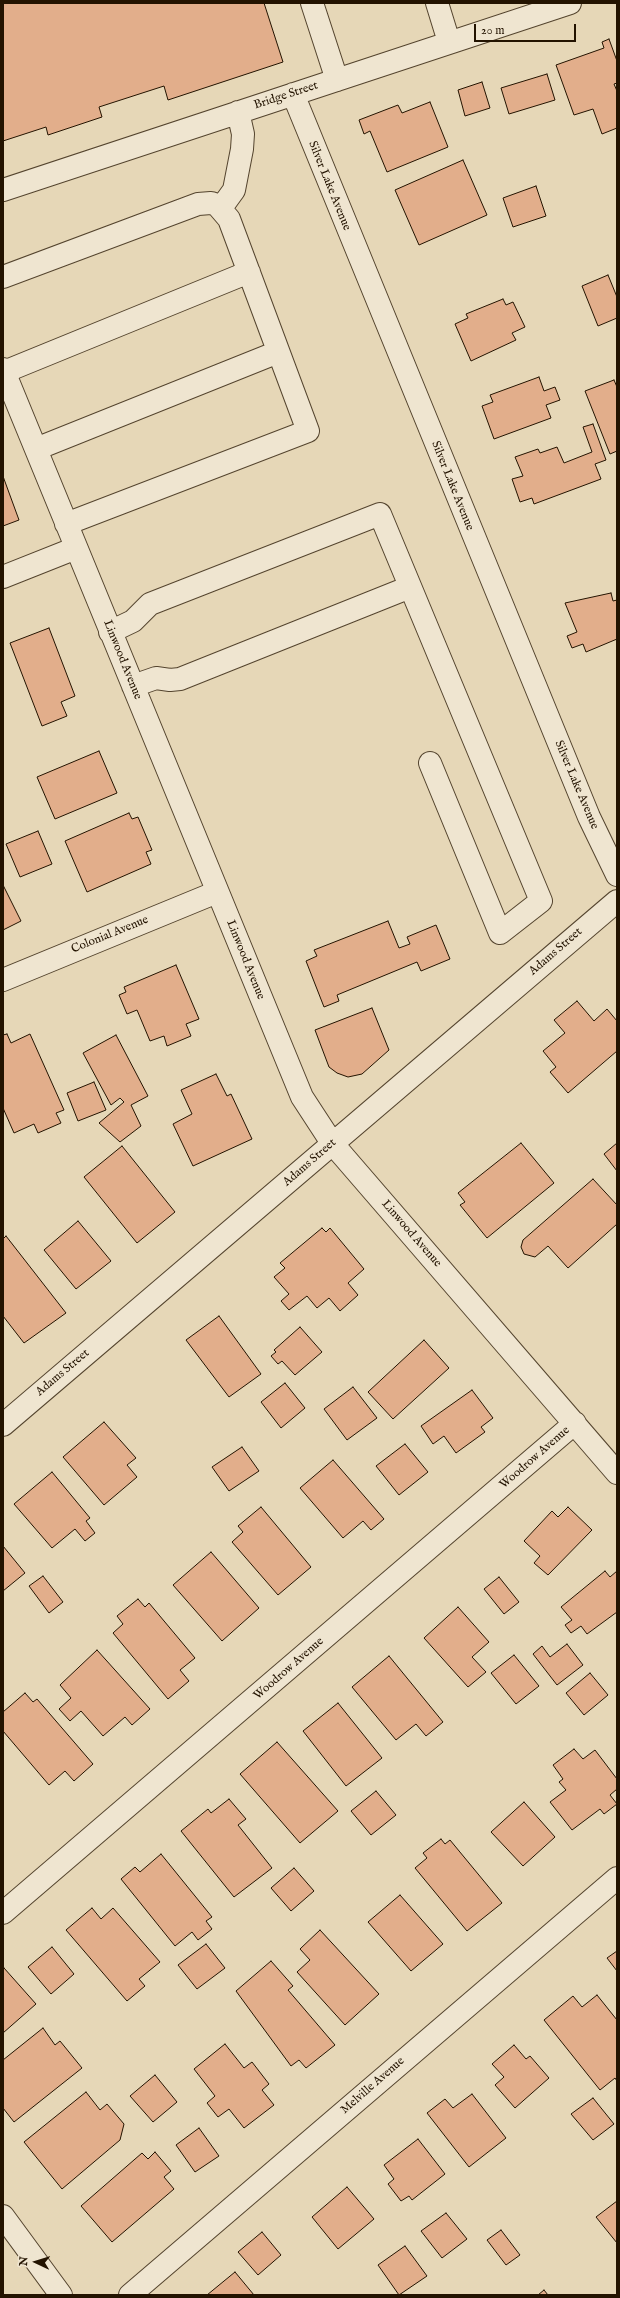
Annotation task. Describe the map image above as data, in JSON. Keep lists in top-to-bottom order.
{
  "streets": {
    "street": [
      "Bridge Street",
      "Silver Lake Avenue",
      "Linwood Avenue",
      "Colonial Avenue",
      "Adams Street",
      "Woodrow Avenue",
      "Melville Avenue"
    ]
  },
  "crossings": [
    ["Bridge Street", "Silver Lake Avenue"],
    ["Linwood Avenue", "Colonial Avenue"],
    ["Linwood Avenue", "Adams Street"],
    ["Linwood Avenue", "Woodrow Avenue"]
  ],
  "scale_bar": "20 m",
  "north": "left"
}
